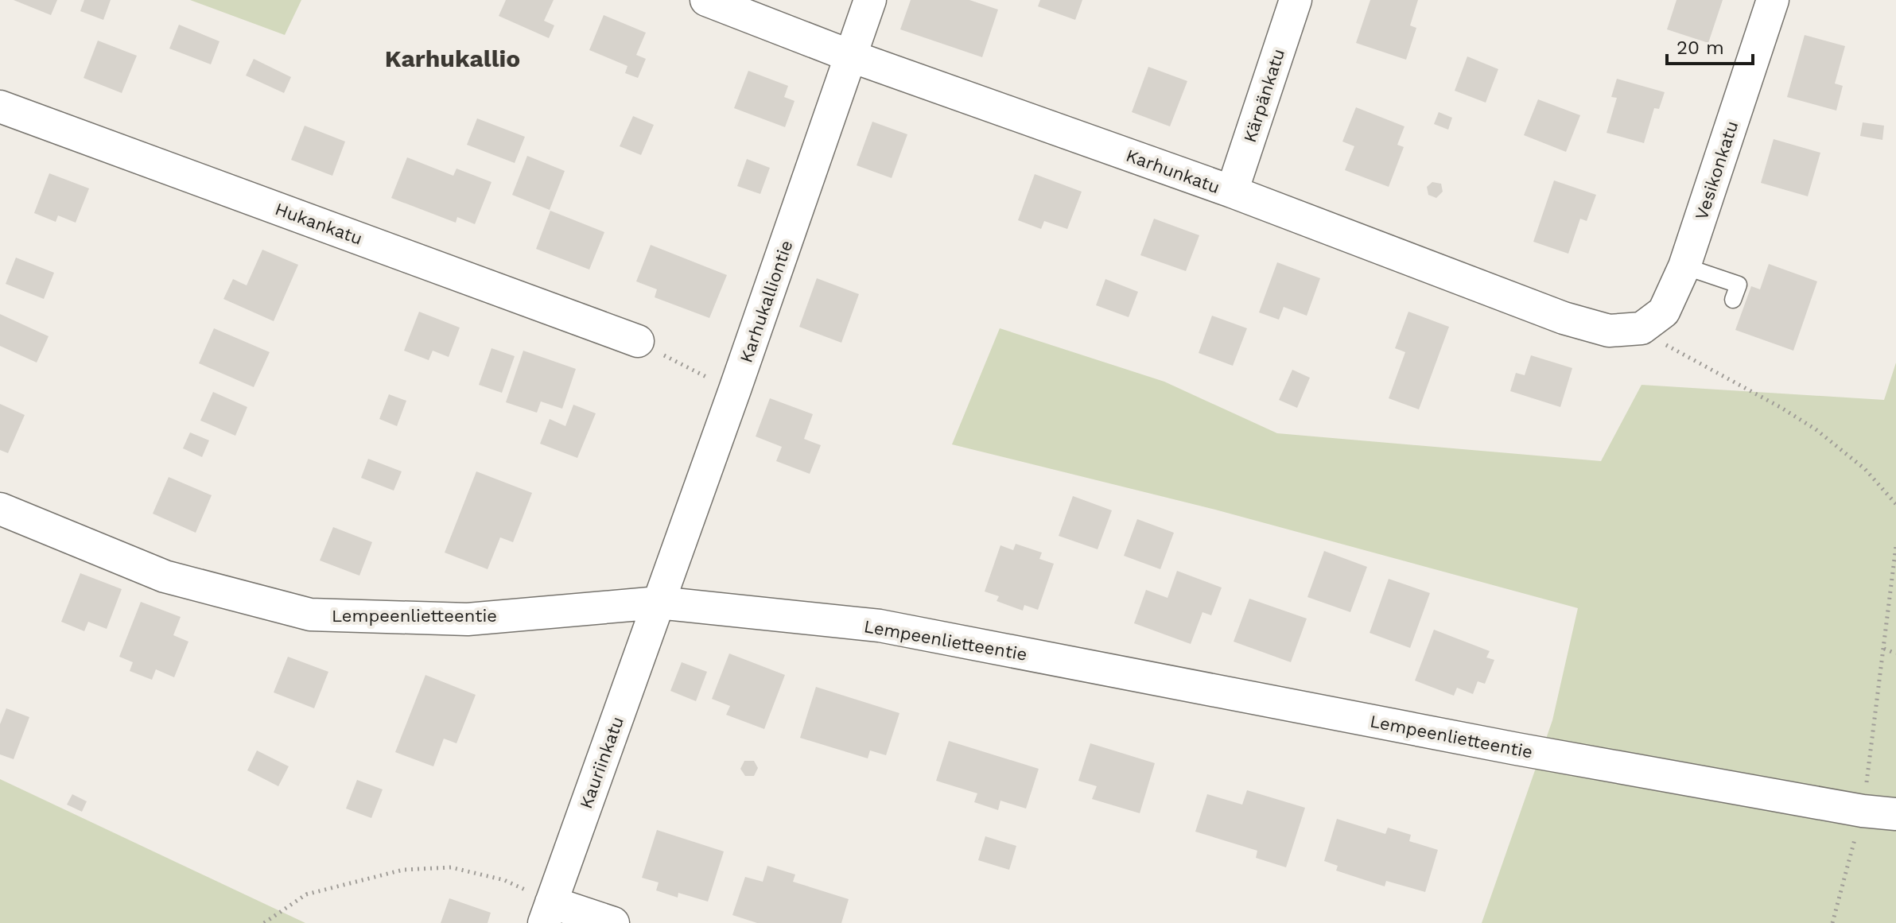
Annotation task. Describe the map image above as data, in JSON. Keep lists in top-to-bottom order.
{
  "streets": {
    "street": [
      "Kärpänkatu",
      "Vesikonkatu",
      "Karhunkatu",
      "Hukankatu",
      "Karhukalliontie",
      "Lempeenlietteentie",
      "Kauriinkatu"
    ]
  },
  "crossings": [
    ["Kärpänkatu", "Karhunkatu"],
    ["Vesikonkatu", "Karhunkatu"],
    ["Karhunkatu", "Karhukalliontie"],
    ["Karhukalliontie", "Lempeenlietteentie"],
    ["Karhukalliontie", "Kauriinkatu"],
    ["Lempeenlietteentie", "Kauriinkatu"]
  ],
  "districts": ["Karhukallio"],
  "scale_bar": "20 m"
}
